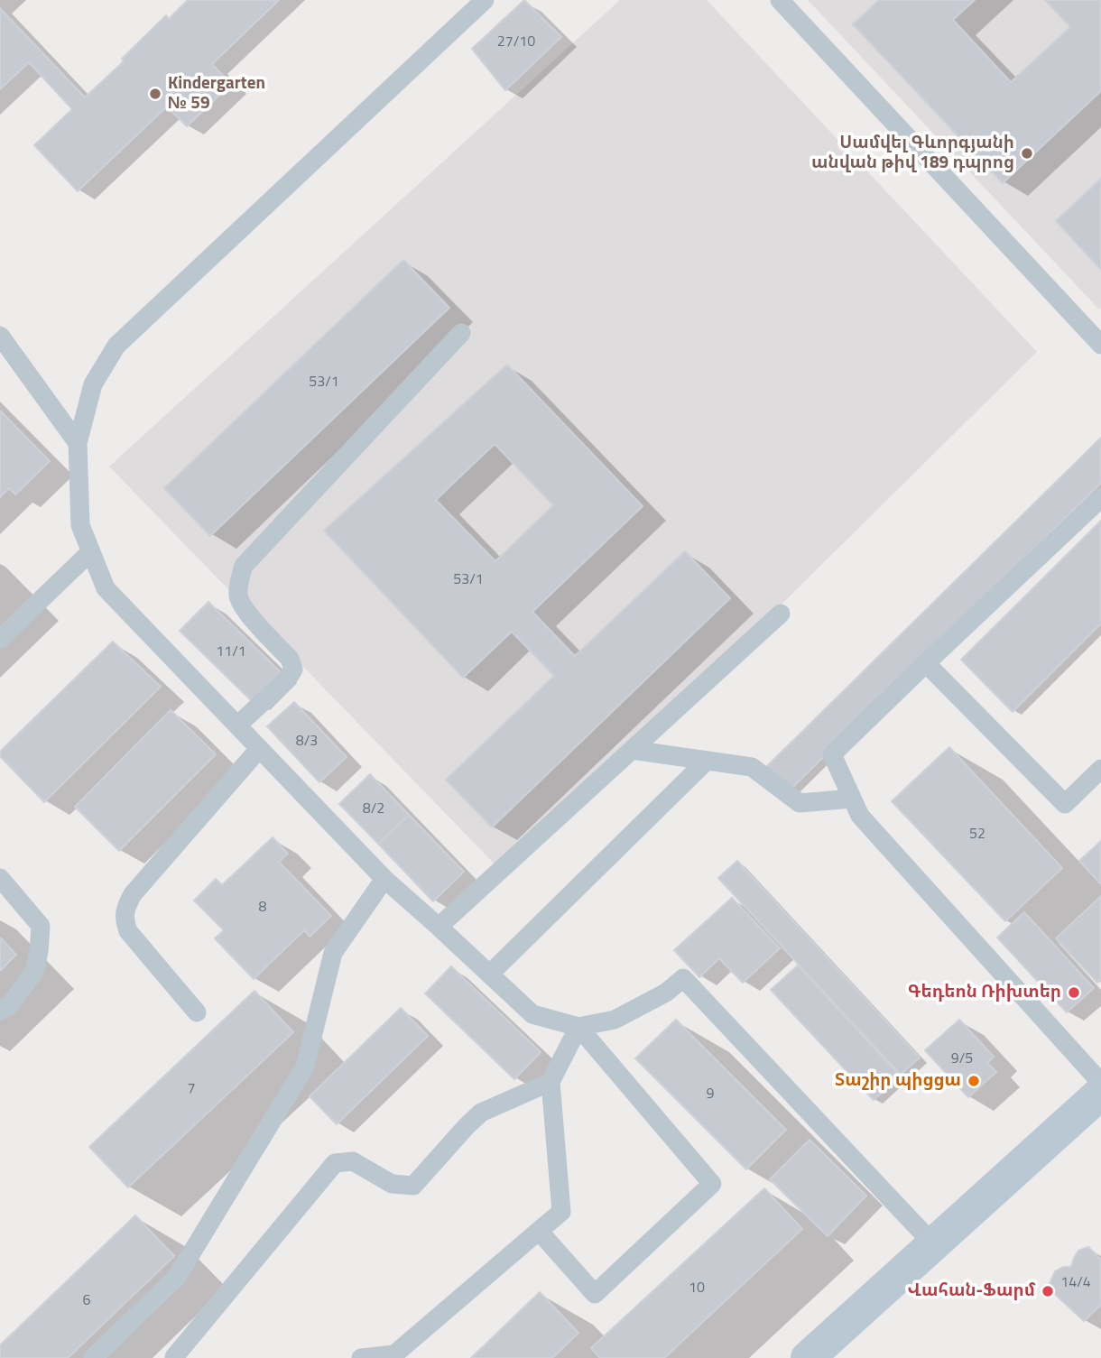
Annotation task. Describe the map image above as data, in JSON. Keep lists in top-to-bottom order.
{
  "places": [
    "Kindergarten № 59",
    "Սամվել Գևորգյանի անվան թիվ 189 դպրոց",
    "Գեդեոն Ռիխտեր",
    "Տաշիր պիցցա",
    "Վահան-Ֆարմ"
  ],
  "house_numbers": [
    "27/10",
    "53/1",
    "53/1",
    "11/1",
    "8/3",
    "8/2",
    "52",
    "8",
    "9/5",
    "7",
    "9",
    "14/4",
    "10",
    "6"
  ]
}
